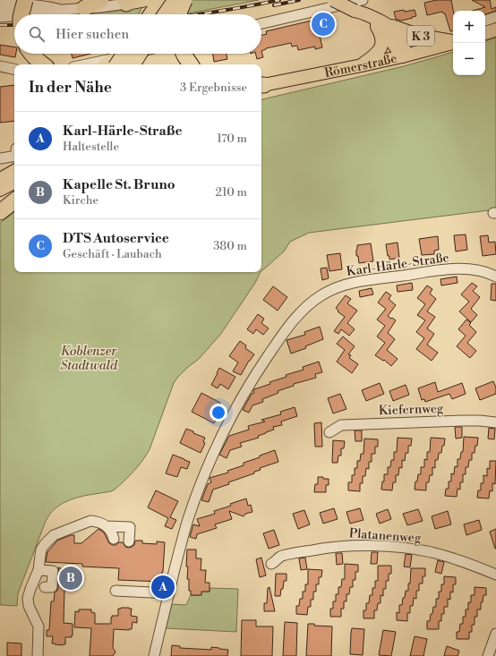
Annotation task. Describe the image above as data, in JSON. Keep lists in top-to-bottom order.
{
  "streets": {
    "main road": ["K 3", "Römerstraße"],
    "street": ["Karl-Härle-Straße", "Kiefernweg", "Platanenweg"]
  },
  "crossings": [
    ["K 3", "Römerstraße"]
  ],
  "parks": ["Koblenzer Stadtwald"],
  "page": {
    "map_buttons": ["+", "−"],
    "pins": ["C", "B", "A"],
    "search": "Hier suchen",
    "heading": ["In der Nähe", "3 Ergebnisse"],
    "list": [
      {
        "mark": "A",
        "name": "Karl-Härle-Straße",
        "note": "Haltestelle",
        "value": "170 m"
      },
      {
        "mark": "B",
        "name": "Kapelle St. Bruno",
        "note": "Kirche",
        "value": "210 m"
      },
      {
        "mark": "C",
        "name": "DTS Autoservice",
        "note": "Geschäft · Laubach",
        "value": "380 m"
      }
    ]
  }
}
